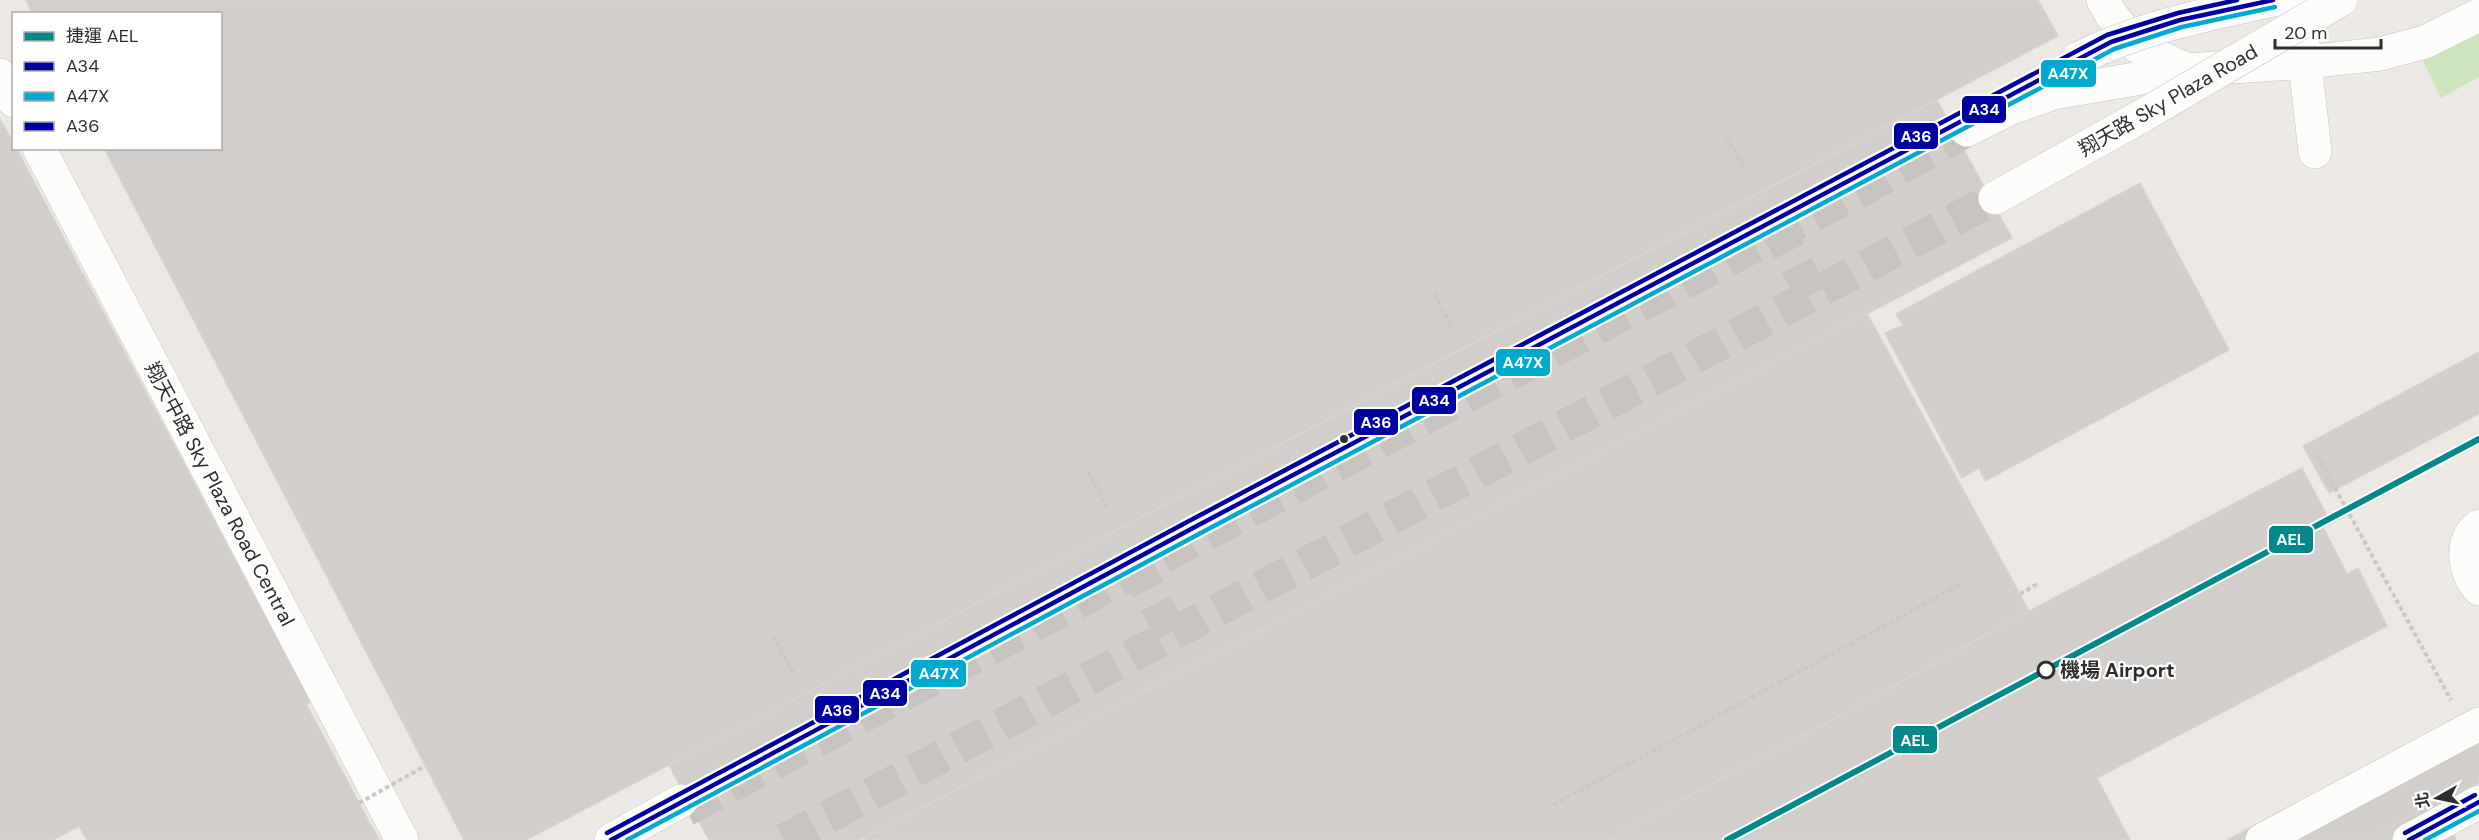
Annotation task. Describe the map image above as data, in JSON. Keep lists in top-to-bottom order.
{
  "streets": {
    "street": ["翔天路 Sky Plaza Road", "翔天中路 Sky Plaza Road Central"]
  },
  "places": ["機場 Airport"],
  "lines": [
    "transit line A34",
    "transit line A36",
    "transit line A47X",
    "metro line AEL"
  ],
  "legend": [
    "捷運 AEL",
    "A34",
    "A47X",
    "A36"
  ],
  "scale_bar": "20 m",
  "north": "left"
}
